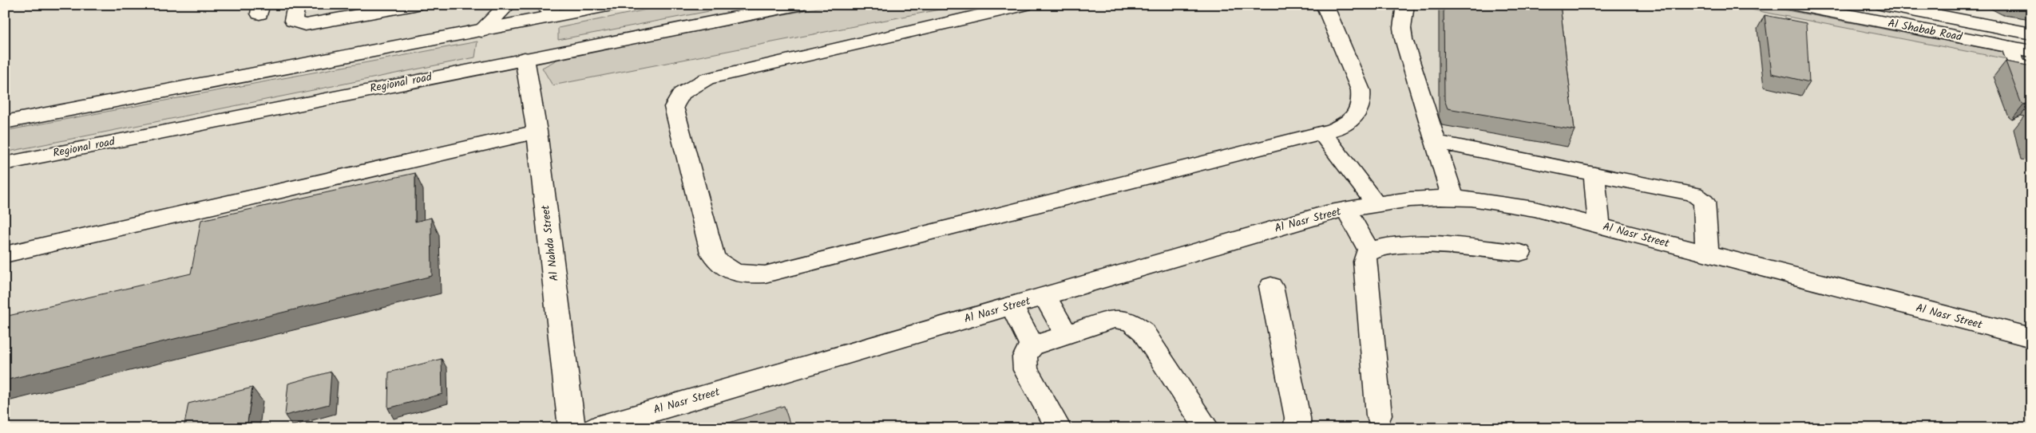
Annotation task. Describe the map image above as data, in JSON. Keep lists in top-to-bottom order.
{
  "streets": {
    "main road": [
      "Al Shabab Road",
      "Regional road",
      "Al Nasr Street",
      "Al Nahda Street"
    ]
  },
  "crossings": [
    ["Regional road", "Al Nahda Street"]
  ]
}
